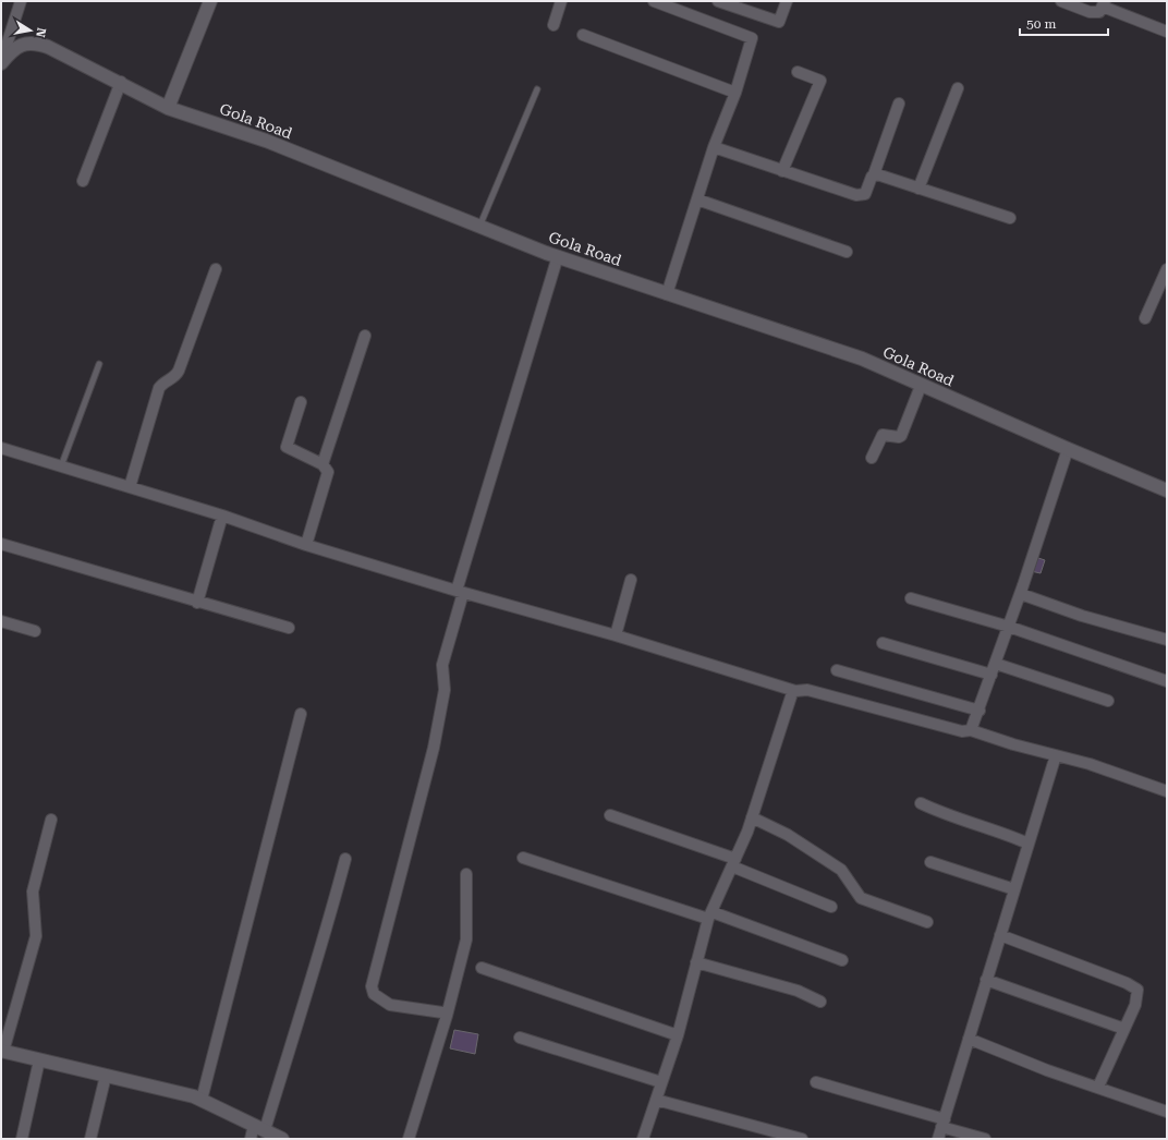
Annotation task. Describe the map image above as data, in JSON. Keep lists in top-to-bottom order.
{
  "streets": {
    "street": ["Gola Road"]
  },
  "scale_bar": "50 m",
  "north": "right"
}
